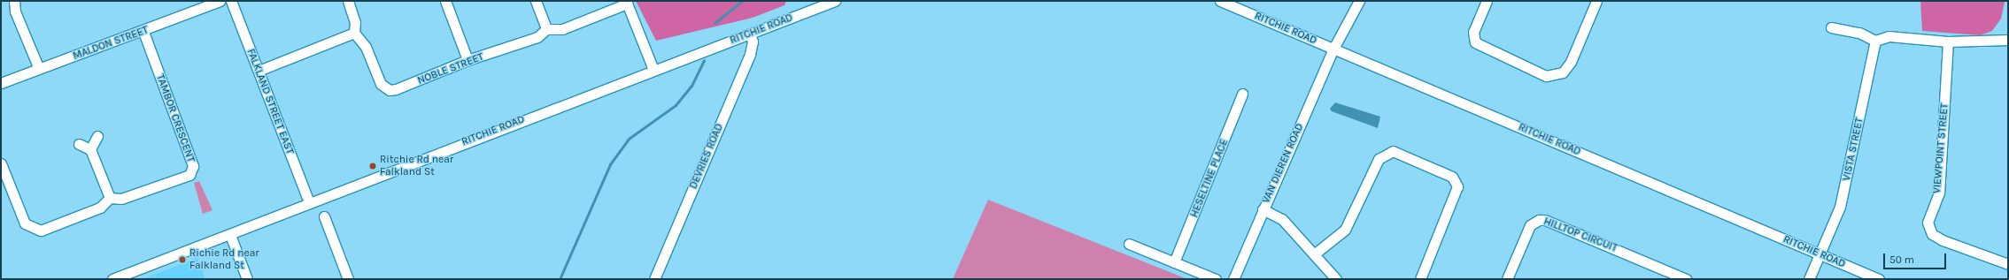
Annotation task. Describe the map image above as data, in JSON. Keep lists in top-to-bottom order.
{
  "streets": {
    "street": [
      "RITCHIE ROAD",
      "MALDON STREET",
      "NOBLE STREET",
      "FALKLAND STREET EAST",
      "TAMBOR CRESCENT",
      "VIEWPOINT STREET",
      "VISTA STREET",
      "DEVRIES ROAD",
      "VAN DIEREN ROAD",
      "HESELTINE PLACE",
      "HILLTOP CIRCUIT"
    ]
  },
  "crossings": [
    ["RITCHIE ROAD", "FALKLAND STREET EAST"],
    ["RITCHIE ROAD", "VISTA STREET"],
    ["RITCHIE ROAD", "DEVRIES ROAD"],
    ["RITCHIE ROAD", "VAN DIEREN ROAD"],
    ["MALDON STREET", "TAMBOR CRESCENT"]
  ],
  "places": ["Ritchie Rd near Falkland St", "Richie Rd near Falkland St"],
  "scale_bar": "50 m"
}
